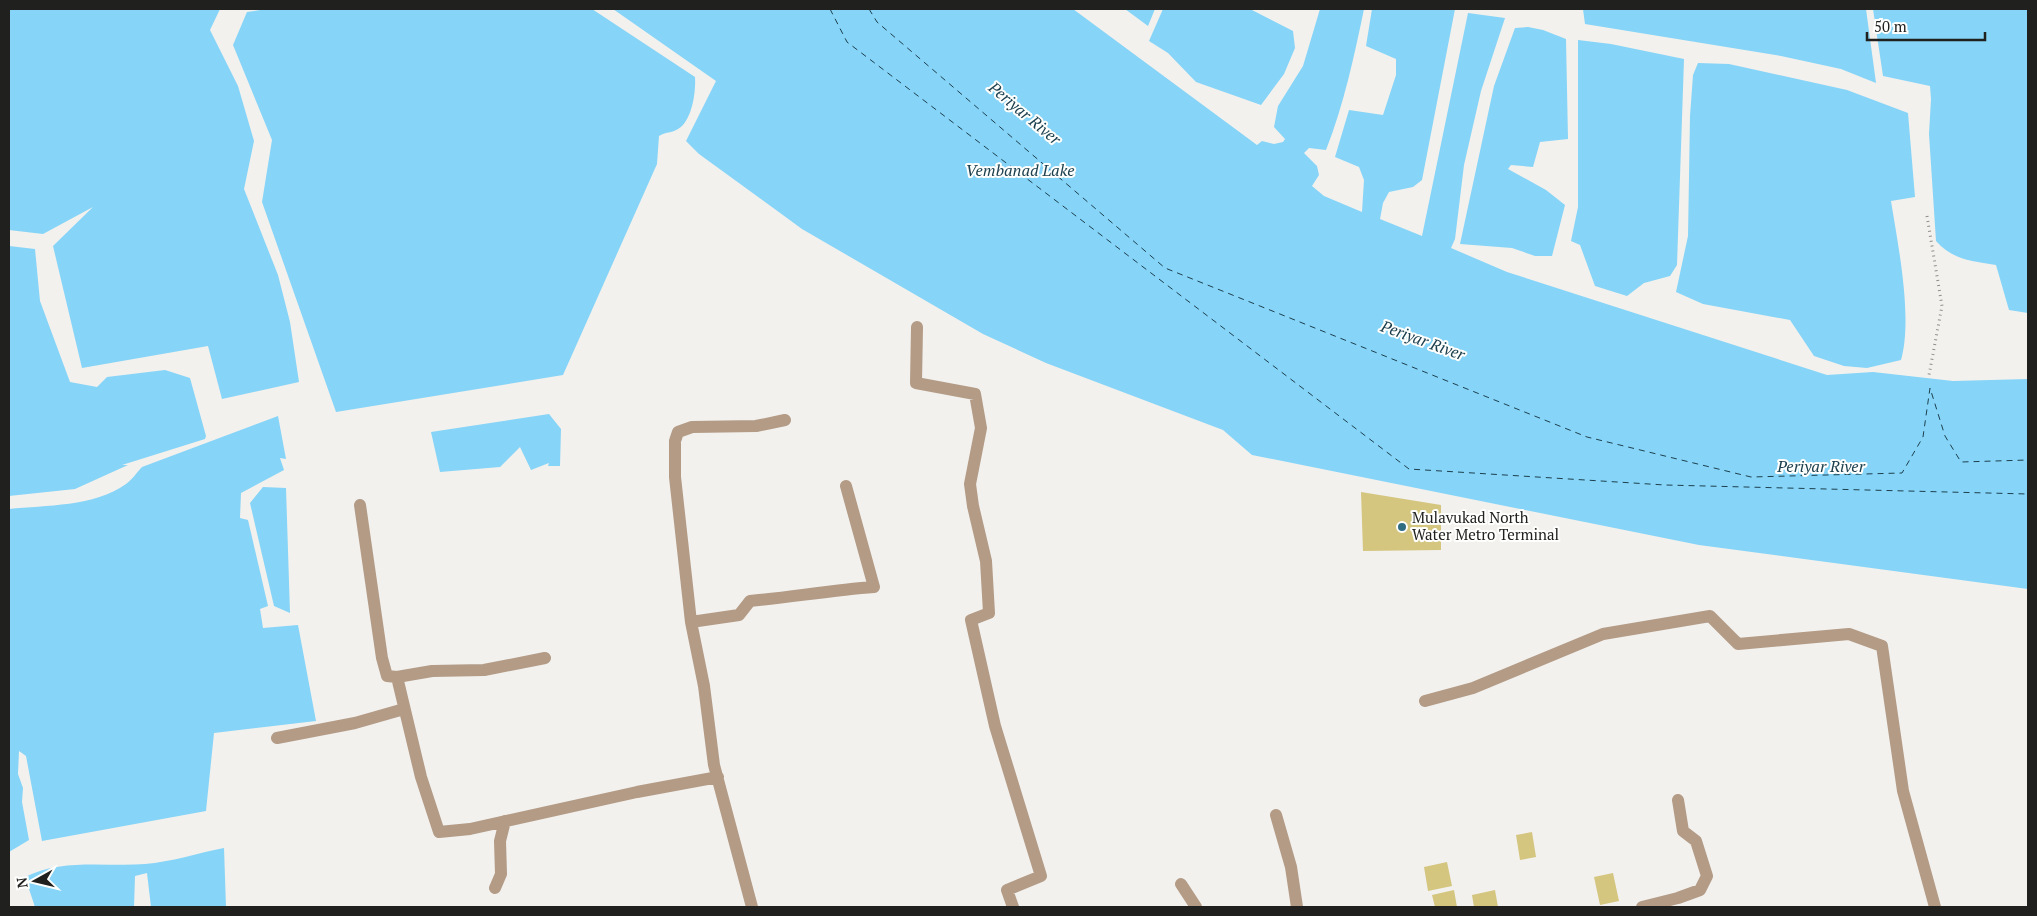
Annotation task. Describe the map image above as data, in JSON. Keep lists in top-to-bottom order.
{
  "water": ["Periyar River", "Vembanad Lake"],
  "places": ["Mulavukad North Water Metro Terminal"],
  "scale_bar": "50 m",
  "north": "left"
}
